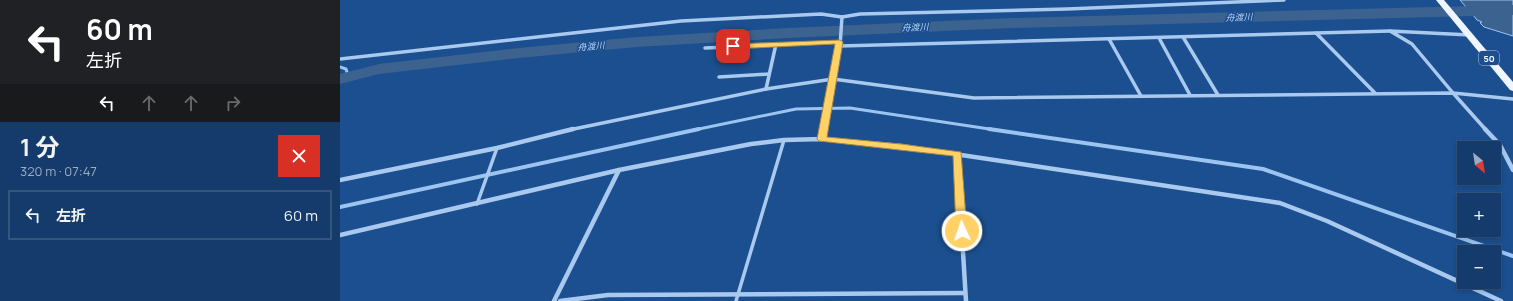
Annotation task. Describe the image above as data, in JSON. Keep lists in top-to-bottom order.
{
  "streets": {
    "main road": ["50"]
  },
  "water": ["舟渡川"],
  "north": "bottom right",
  "page": {
    "turn": ["60 m", "左折"],
    "heading": ["1 分", "320 m · 07:47"],
    "map_buttons": ["+", "−"],
    "list": [
      {
        "name": "左折",
        "value": "60 m"
      }
    ]
  }
}
